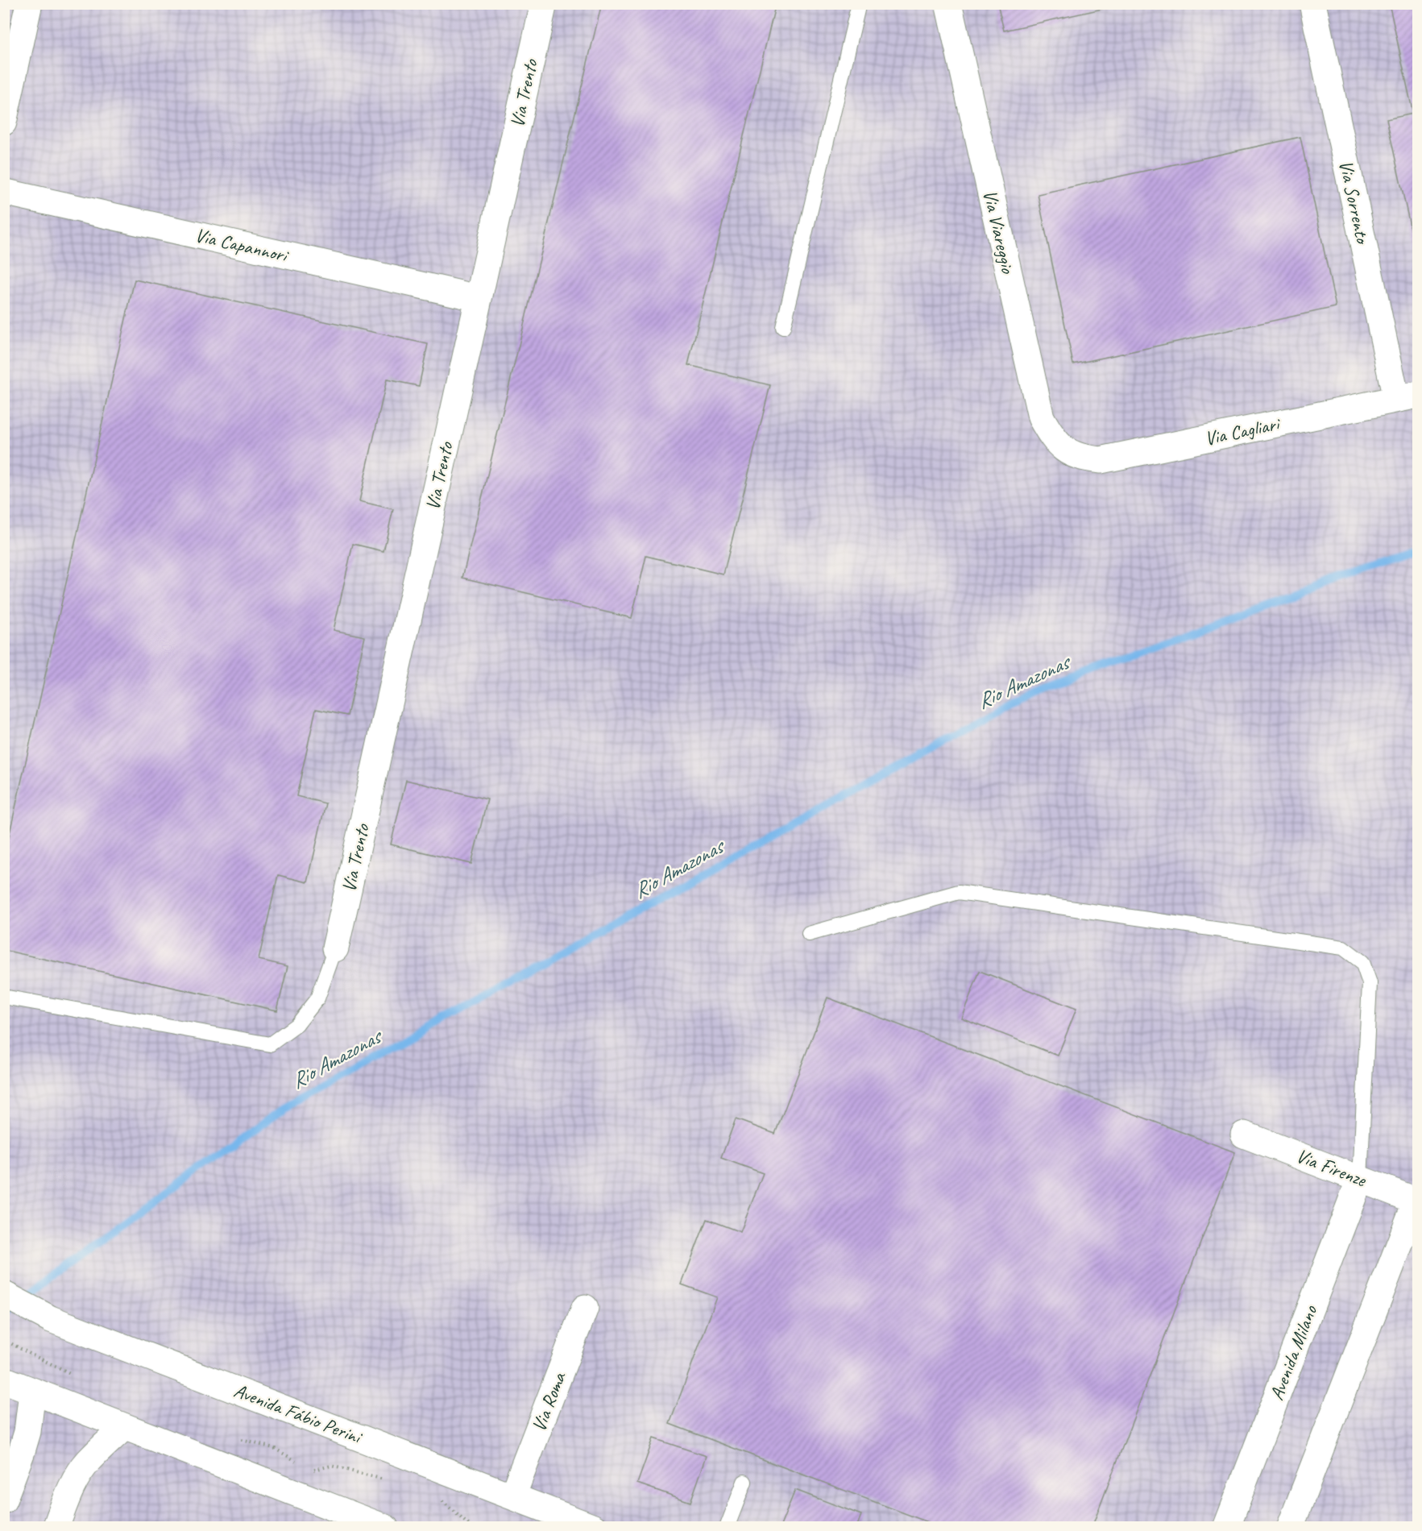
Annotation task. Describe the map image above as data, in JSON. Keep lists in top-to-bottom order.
{
  "streets": {
    "street": [
      "Via Trento",
      "Via Sorrento",
      "Via Viareggio",
      "Via Capannori",
      "Via Cagliari",
      "Via Firenze",
      "Avenida Milano",
      "Via Roma",
      "Avenida Fábio Perini"
    ]
  },
  "crossings": [
    ["Via Trento", "Via Capannori"],
    ["Via Sorrento", "Via Cagliari"],
    ["Via Viareggio", "Via Cagliari"],
    ["Via Firenze", "Avenida Milano"],
    ["Via Roma", "Avenida Fábio Perini"]
  ],
  "water": ["Rio Amazonas"]
}
